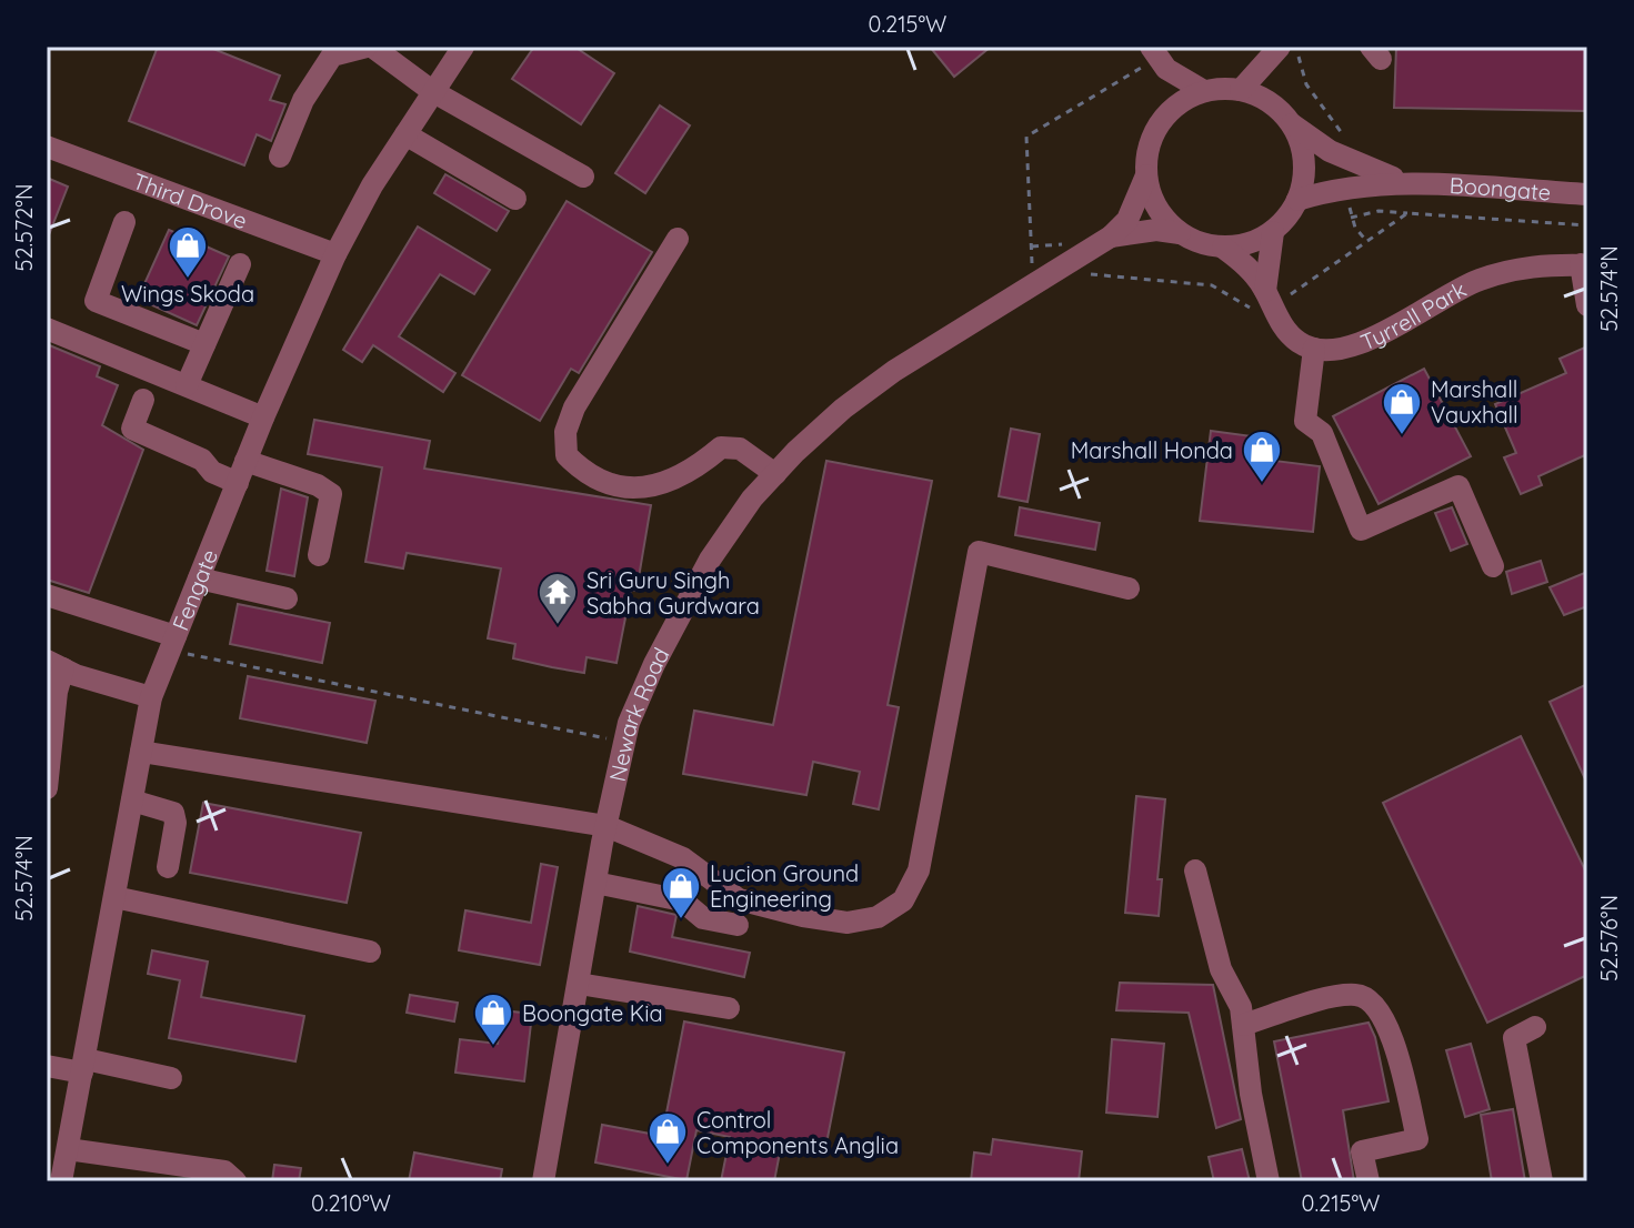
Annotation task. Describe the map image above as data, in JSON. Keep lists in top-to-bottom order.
{
  "streets": {
    "street": [
      "Boongate",
      "Third Drove",
      "Tyrrell Park",
      "Fengate",
      "Newark Road"
    ]
  },
  "crossings": [
    ["Boongate", "Newark Road"],
    ["Third Drove", "Fengate"]
  ],
  "places": {
    "shop": [
      "Wings Skoda",
      "Marshall Vauxhall",
      "Marshall Honda",
      "Lucion Ground Engineering",
      "Boongate Kia",
      "Control Components Anglia"
    ],
    "temple": ["Sri Guru Singh Sabha Gurdwara"]
  },
  "coordinates": [
    "0.215°W",
    "52.572°N",
    "52.574°N",
    "52.576°N",
    "0.210°W"
  ]
}
